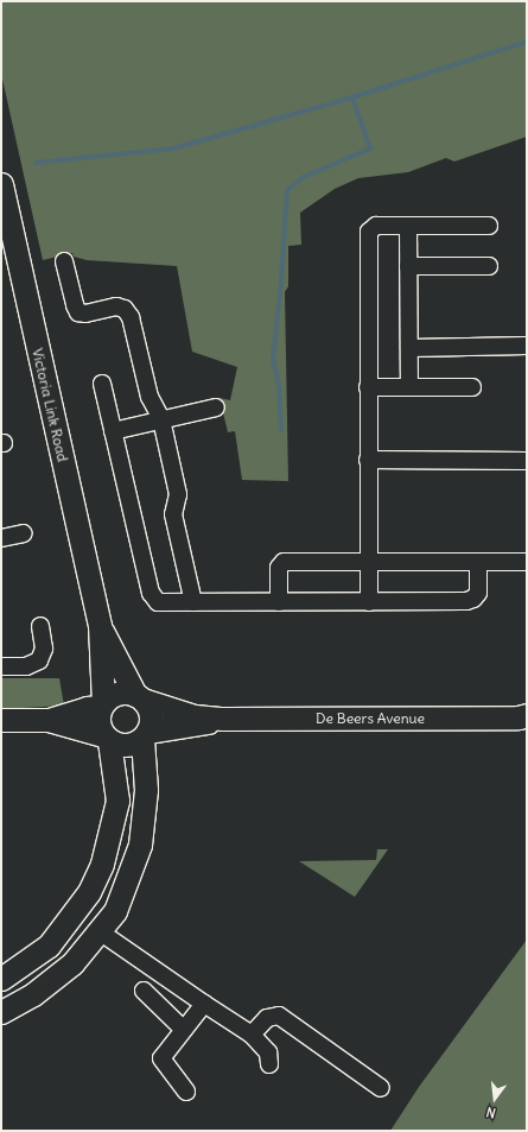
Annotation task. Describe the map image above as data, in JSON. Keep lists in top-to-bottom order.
{
  "streets": {
    "street": ["Victoria Link Road", "De Beers Avenue"]
  },
  "crossings": [
    ["Victoria Link Road", "De Beers Avenue"]
  ],
  "north": "bottom"
}
